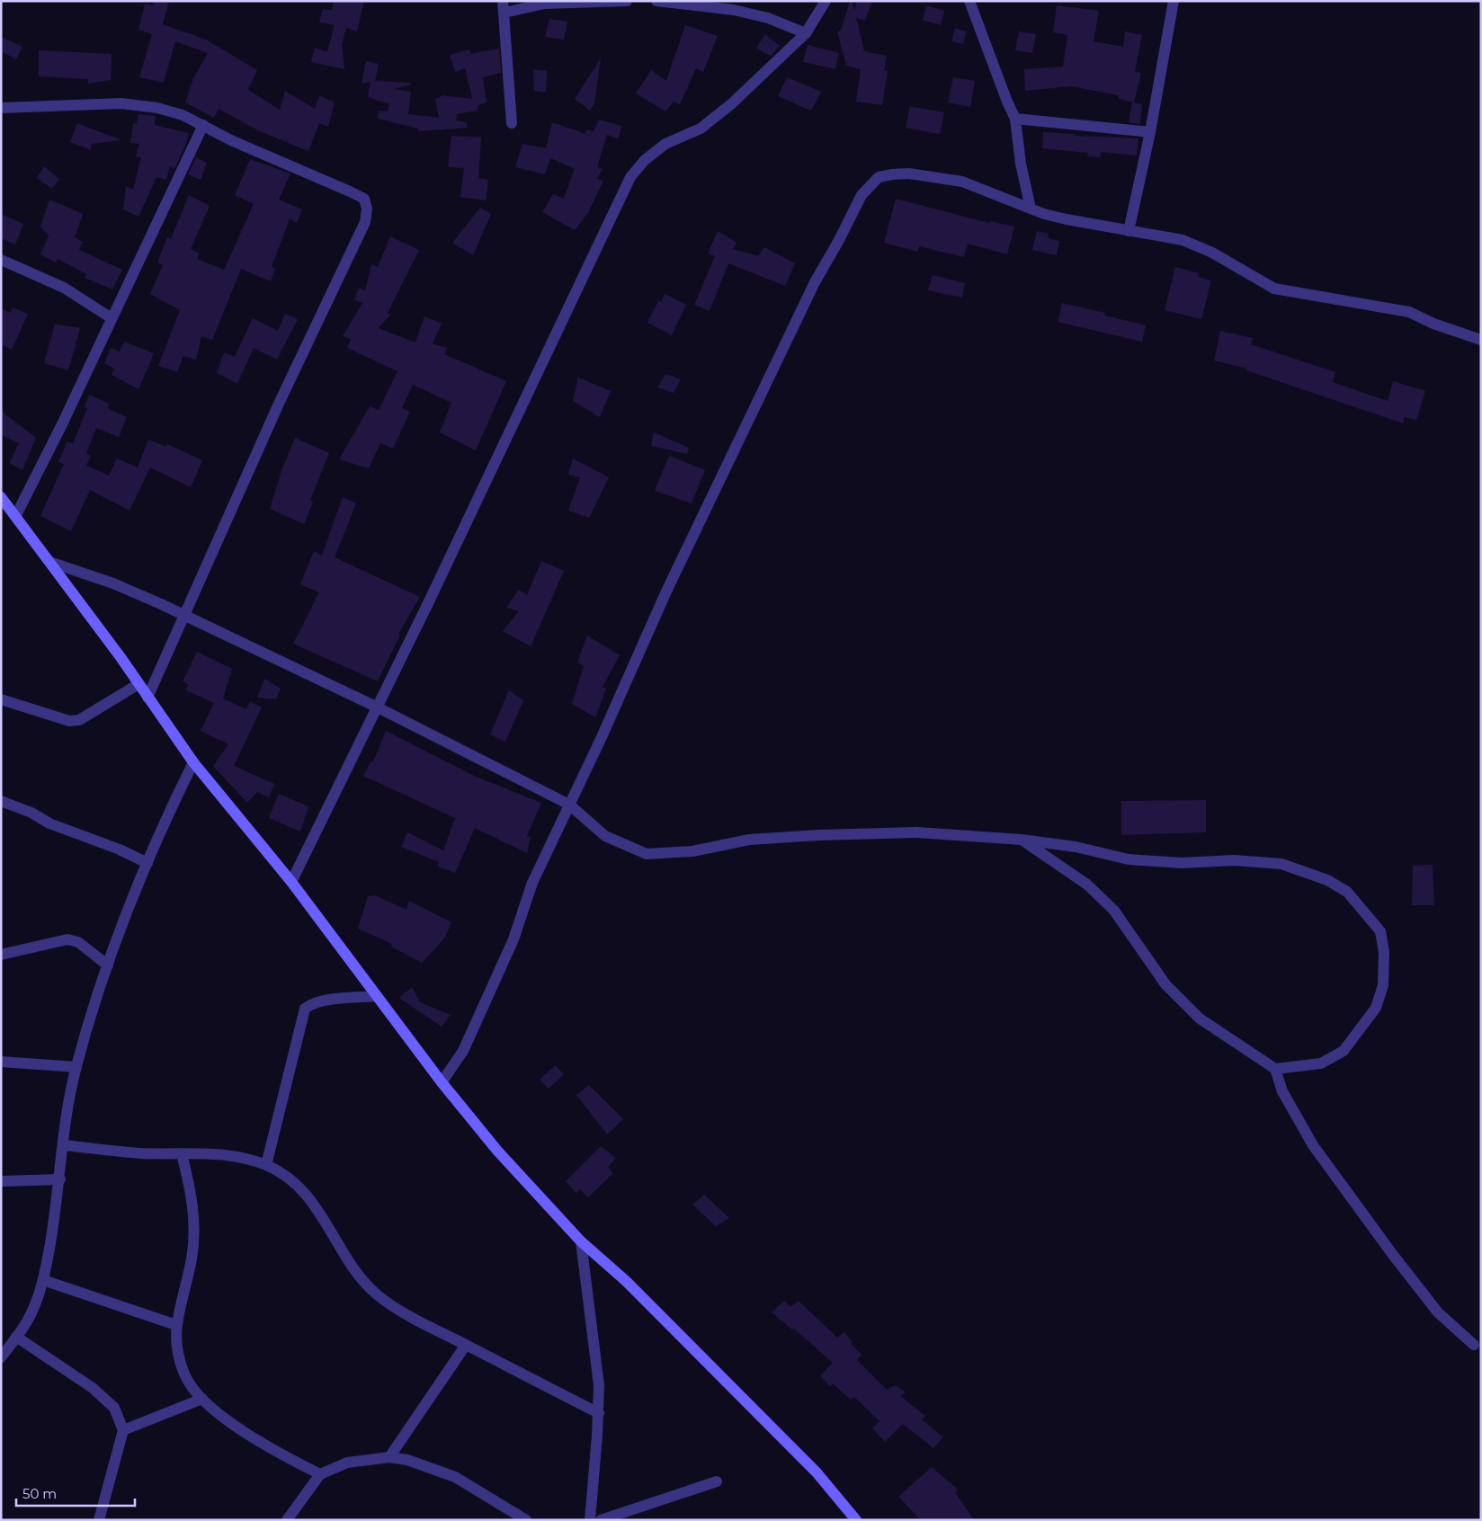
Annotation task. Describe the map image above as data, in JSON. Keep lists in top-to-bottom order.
{
  "scale_bar": "50 m"
}
